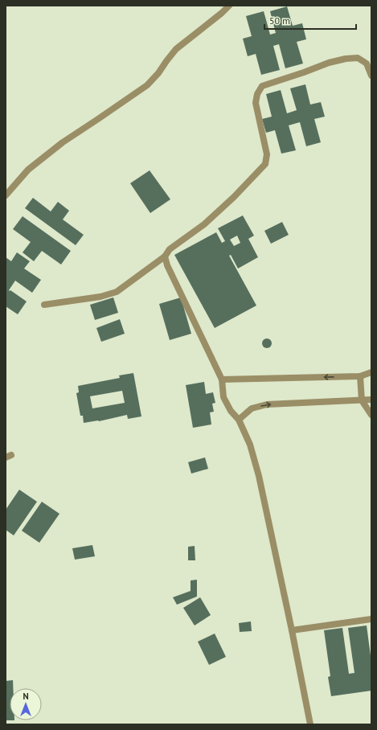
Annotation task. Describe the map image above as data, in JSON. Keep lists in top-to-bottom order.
{
  "scale_bar": "50 m",
  "north": "top"
}
